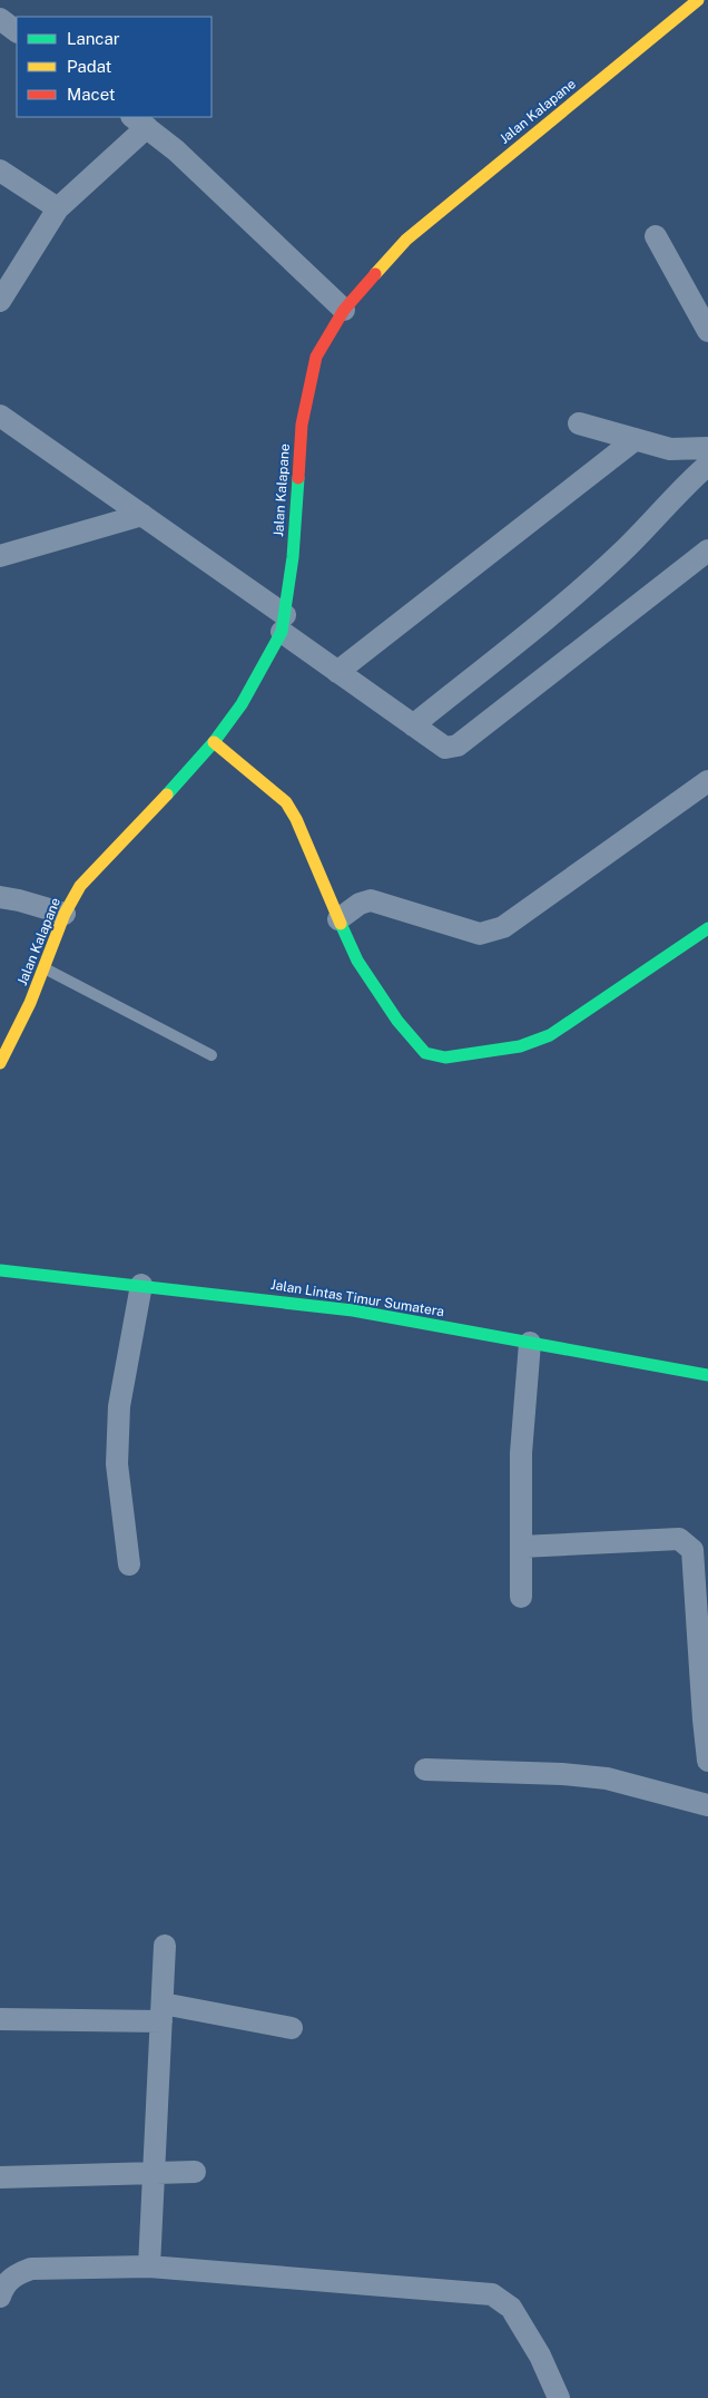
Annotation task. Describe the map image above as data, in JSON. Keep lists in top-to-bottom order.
{
  "streets": {
    "main road": ["Jalan Kalapane", "Jalan Lintas Timur Sumatera"]
  },
  "legend": ["Lancar", "Padat", "Macet"]
}
